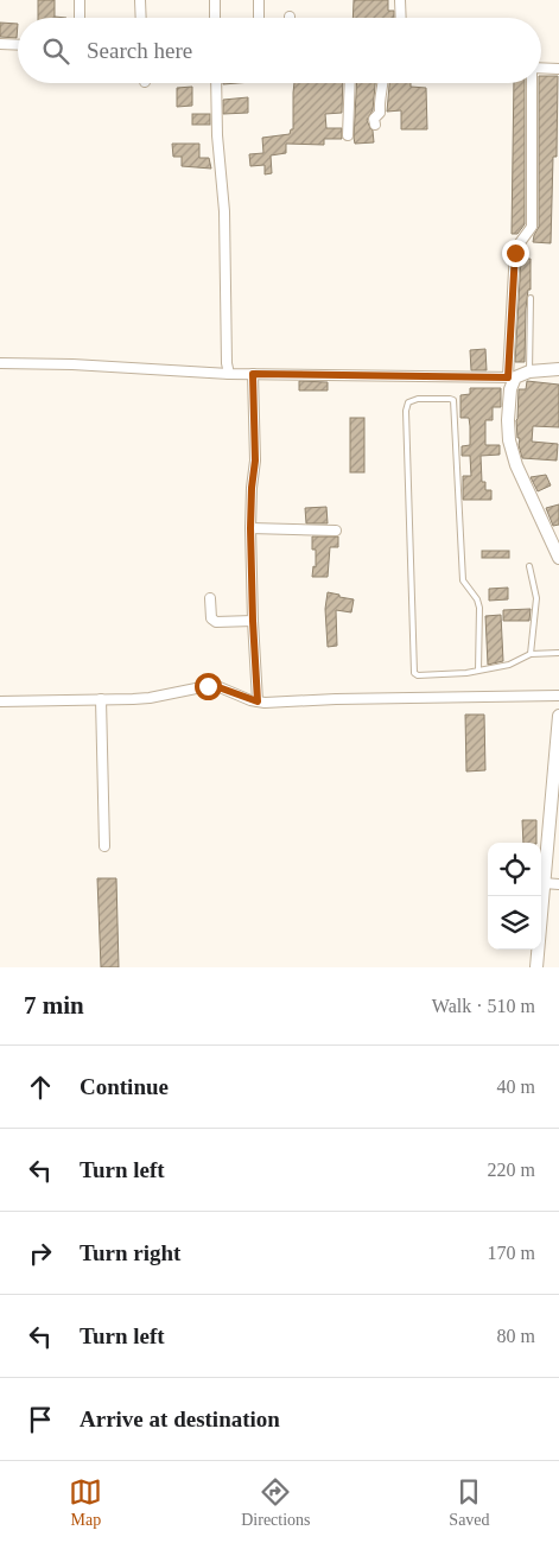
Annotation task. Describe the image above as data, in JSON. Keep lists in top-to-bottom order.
{
  "page": {
    "search": "Search here",
    "heading": ["7 min", "Walk · 510 m"],
    "list": [
      ["Continue", "40 m"],
      ["Turn left", "220 m"],
      ["Turn right", "170 m"],
      ["Turn left", "80 m"],
      "Arrive at destination"
    ],
    "nav": ["Map", "Directions", "Saved"]
  }
}
